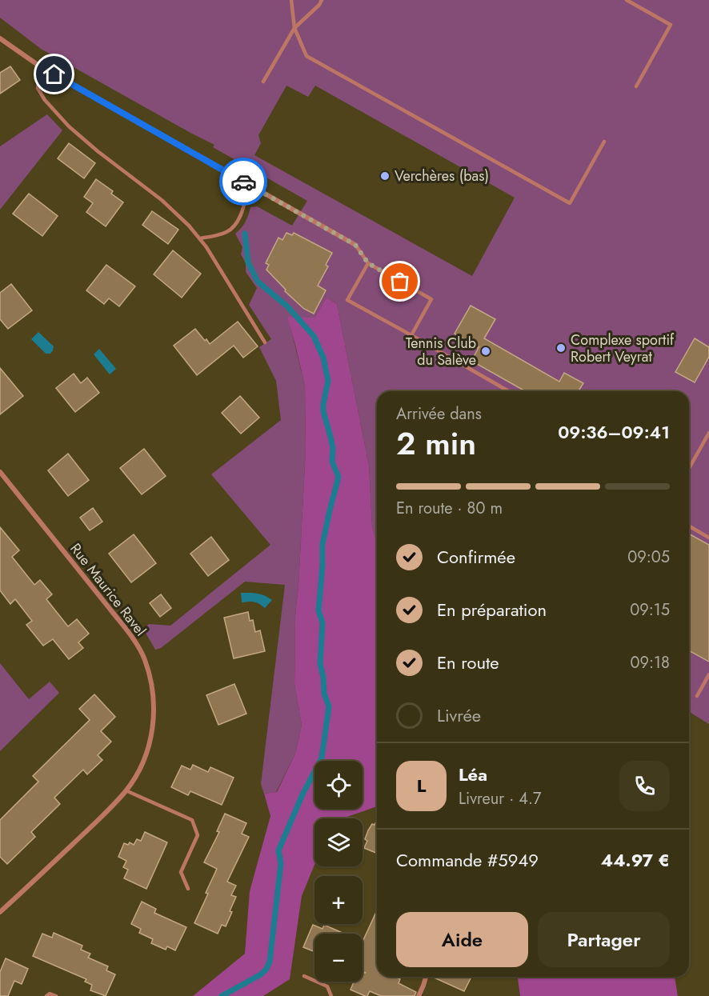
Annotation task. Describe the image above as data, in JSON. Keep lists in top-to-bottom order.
{
  "streets": {
    "street": ["Rue Maurice Ravel"]
  },
  "places": ["Verchères (bas)", "Complexe sportif Robert Veyrat", "Tennis Club du Salève"],
  "page": {
    "heading": ["2 min", "Arrivée dans", "09:36–09:41"],
    "panel": [
      "Léa",
      "Livreur · 4.7",
      "Commande #5949",
      "44.97 €"
    ],
    "bar": "En route · 80 m",
    "list": [
      ["Confirmée", "09:05"],
      ["En préparation", "09:15"],
      ["En route", "09:18"],
      "Livrée"
    ],
    "map_buttons": ["+", "−"],
    "round": "L",
    "buttons": ["Aide", "Partager"]
  }
}
